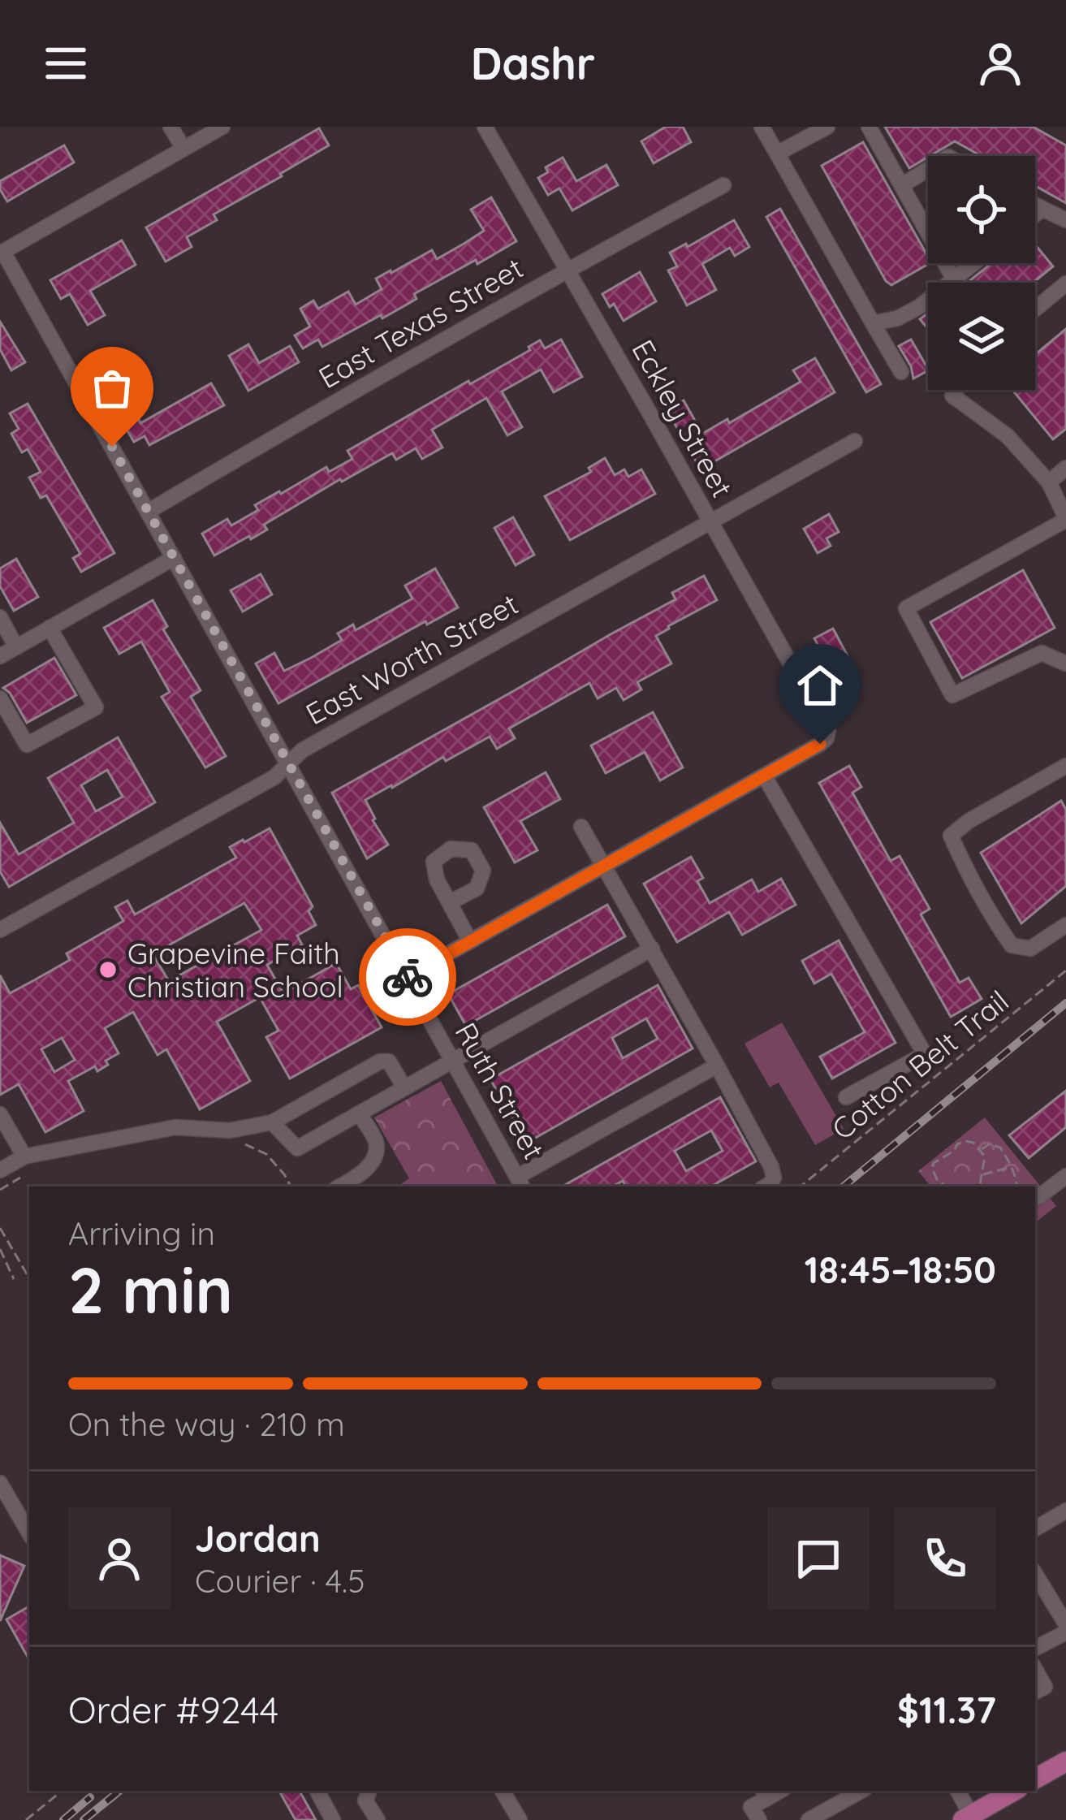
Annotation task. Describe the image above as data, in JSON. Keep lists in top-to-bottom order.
{
  "streets": {
    "street": [
      "East Texas Street",
      "Eckley Street",
      "East Worth Street",
      "Ruth Street"
    ],
    "path": ["Cotton Belt Trail"]
  },
  "crossings": [
    ["East Texas Street", "Eckley Street"],
    ["East Texas Street", "Ruth Street"],
    ["Eckley Street", "East Worth Street"],
    ["East Worth Street", "Ruth Street"]
  ],
  "places": ["Grapevine Faith Christian School"],
  "page": {
    "header": "Dashr",
    "heading": ["2 min", "Arriving in", "18:45–18:50"],
    "panel": [
      "Jordan",
      "Courier · 4.5",
      "Order #9244",
      "$11.37"
    ],
    "bar": "On the way · 210 m"
  }
}
